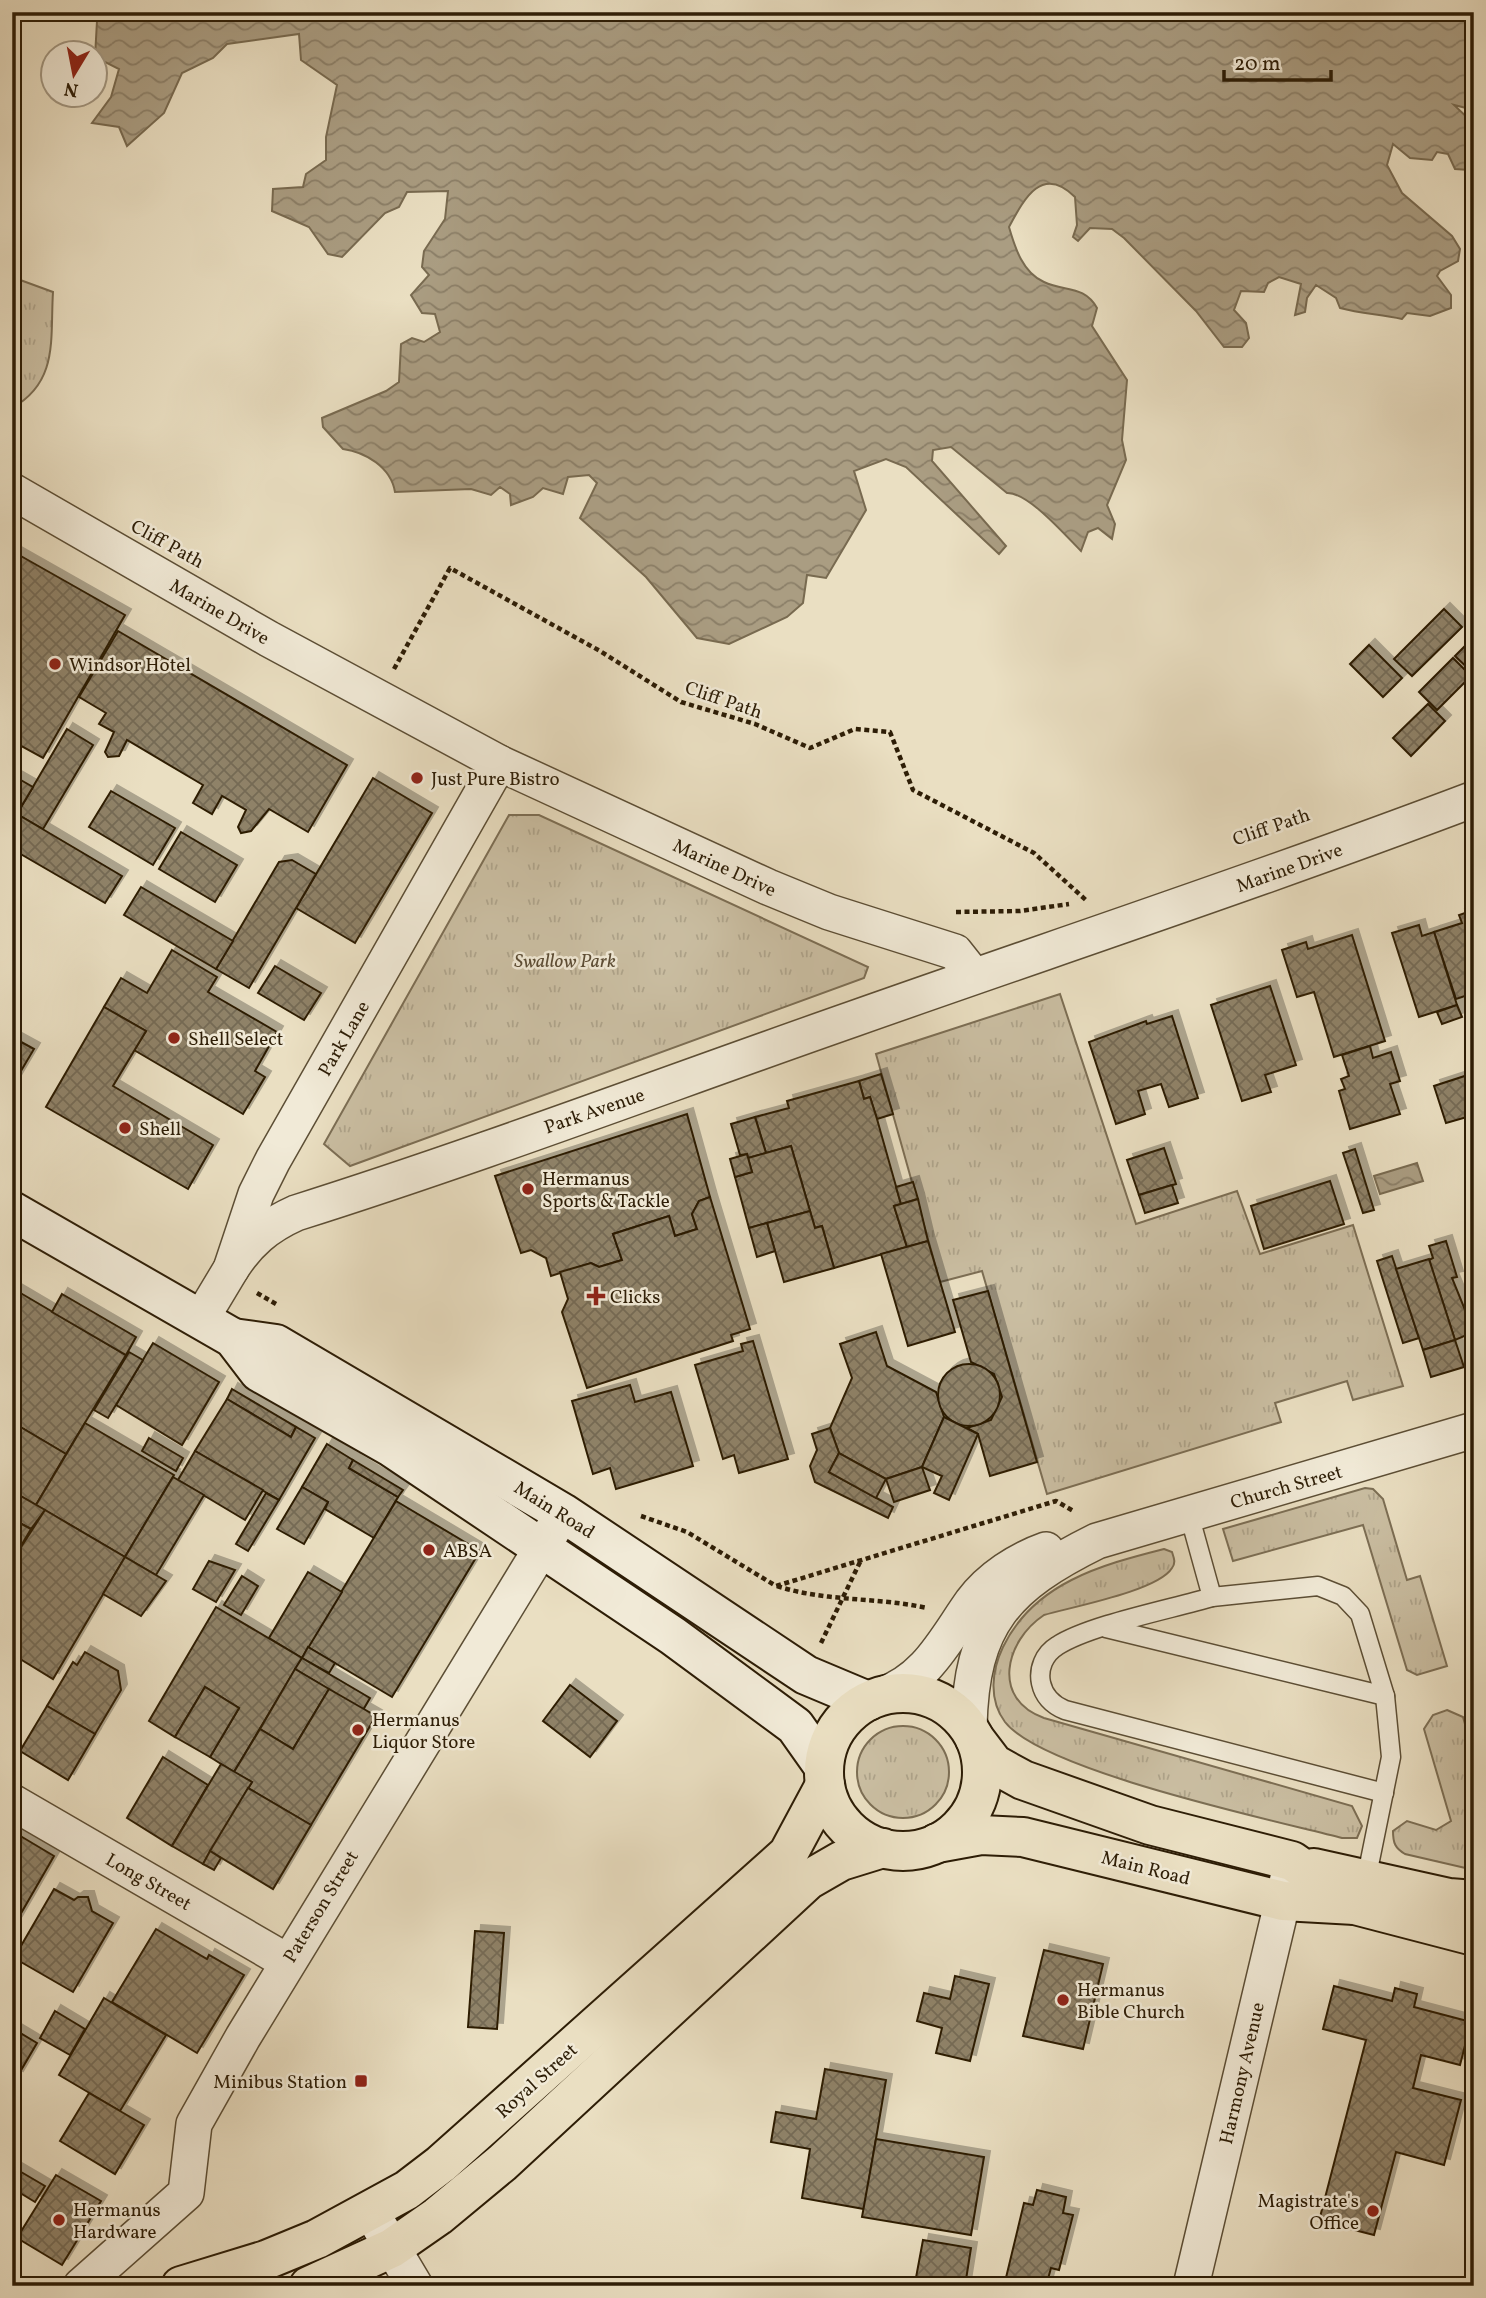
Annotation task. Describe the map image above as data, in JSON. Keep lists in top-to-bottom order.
{
  "streets": {
    "main road": ["Main Road", "Royal Street"],
    "street": [
      "Marine Drive",
      "Park Lane",
      "Park Avenue",
      "Church Street",
      "Long Street",
      "Paterson Street",
      "Harmony Avenue"
    ],
    "path": ["Cliff Path"]
  },
  "crossings": [
    ["Marine Drive", "Park Lane"],
    ["Marine Drive", "Park Avenue"],
    ["Park Lane", "Park Avenue"],
    ["Park Lane", "Main Road"],
    ["Church Street", "Main Road"],
    ["Church Street", "Royal Street"],
    ["Main Road", "Paterson Street"],
    ["Main Road", "Harmony Avenue"],
    ["Main Road", "Royal Street"],
    ["Long Street", "Paterson Street"]
  ],
  "parks": ["Swallow Park"],
  "places": {
    "other": [
      "Windsor Hotel",
      "Just Pure Bistro",
      "Shell Select",
      "Shell",
      "Hermanus Sports & Tackle",
      "ABSA",
      "Hermanus Liquor Store",
      "Hermanus Bible Church",
      "Magistrate's Office",
      "Hermanus Hardware"
    ],
    "health": ["Clicks"],
    "transit": ["Minibus Station"]
  },
  "scale_bar": "20 m",
  "north": "bottom"
}
